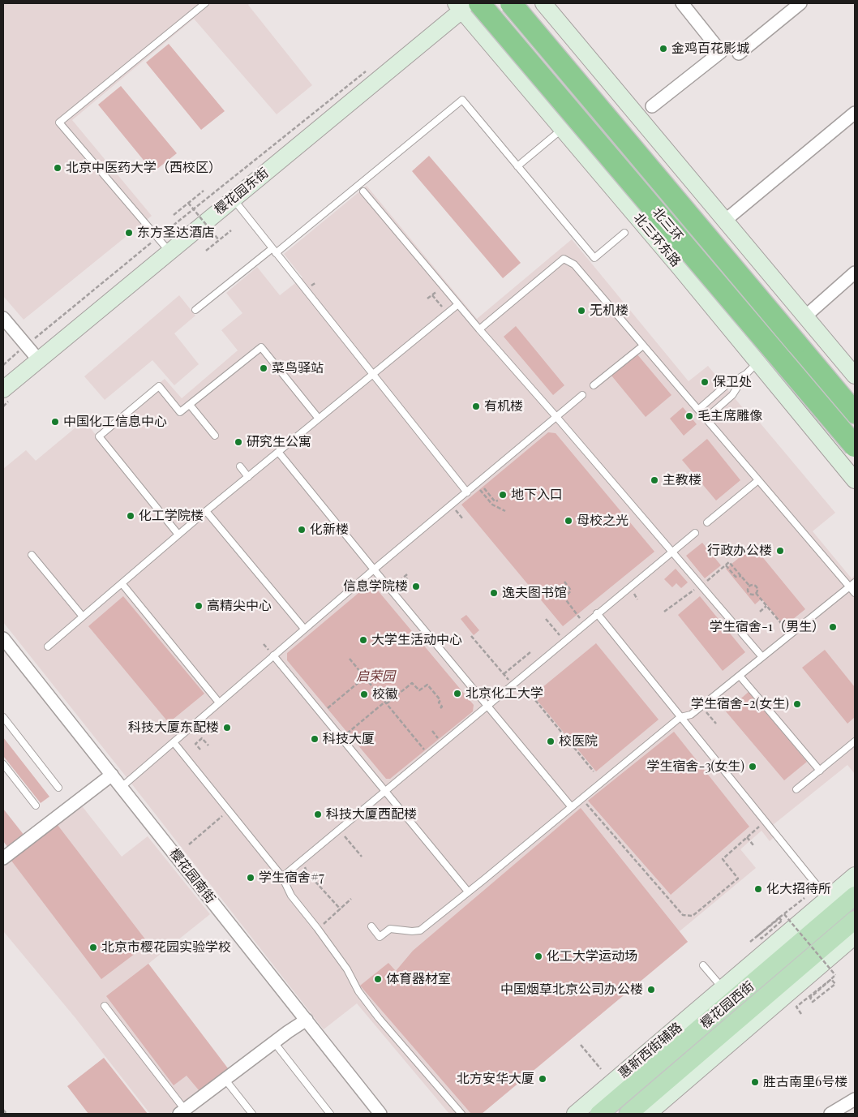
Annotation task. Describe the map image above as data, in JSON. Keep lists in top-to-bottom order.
{
  "streets": {
    "highway": ["北三环"],
    "main road": ["樱花园西街"],
    "street": [
      "樱花园东街",
      "北三环东路",
      "樱花园南街",
      "惠新西街辅路"
    ]
  },
  "crossings": [
    ["樱花园东街", "北三环"],
    ["樱花园东街", "北三环东路"],
    ["北三环", "北三环东路"],
    ["樱花园西街", "惠新西街辅路"]
  ],
  "parks": ["启荣园"],
  "places": [
    "金鸡百花影城",
    "北京中医药大学（西校区）",
    "东方圣达酒店",
    "无机楼",
    "菜鸟驿站",
    "保卫处",
    "有机楼",
    "毛主席雕像",
    "中国化工信息中心",
    "研究生公寓",
    "主教楼",
    "地下入口",
    "化工学院楼",
    "母校之光",
    "化新楼",
    "行政办公楼",
    "信息学院楼",
    "逸夫图书馆",
    "高精尖中心",
    "学生宿舍-1（男生）",
    "大学生活动中心",
    "北京化工大学",
    "校徽",
    "学生宿舍-2(女生)",
    "科技大厦东配楼",
    "科技大厦",
    "校医院",
    "学生宿舍-3(女生)",
    "科技大厦西配楼",
    "学生宿舍#7",
    "化大招待所",
    "北京市樱花园实验学校",
    "化工大学运动场",
    "体育器材室",
    "中国烟草北京公司办公楼",
    "北方安华大厦",
    "胜古南里6号楼"
  ]
}
